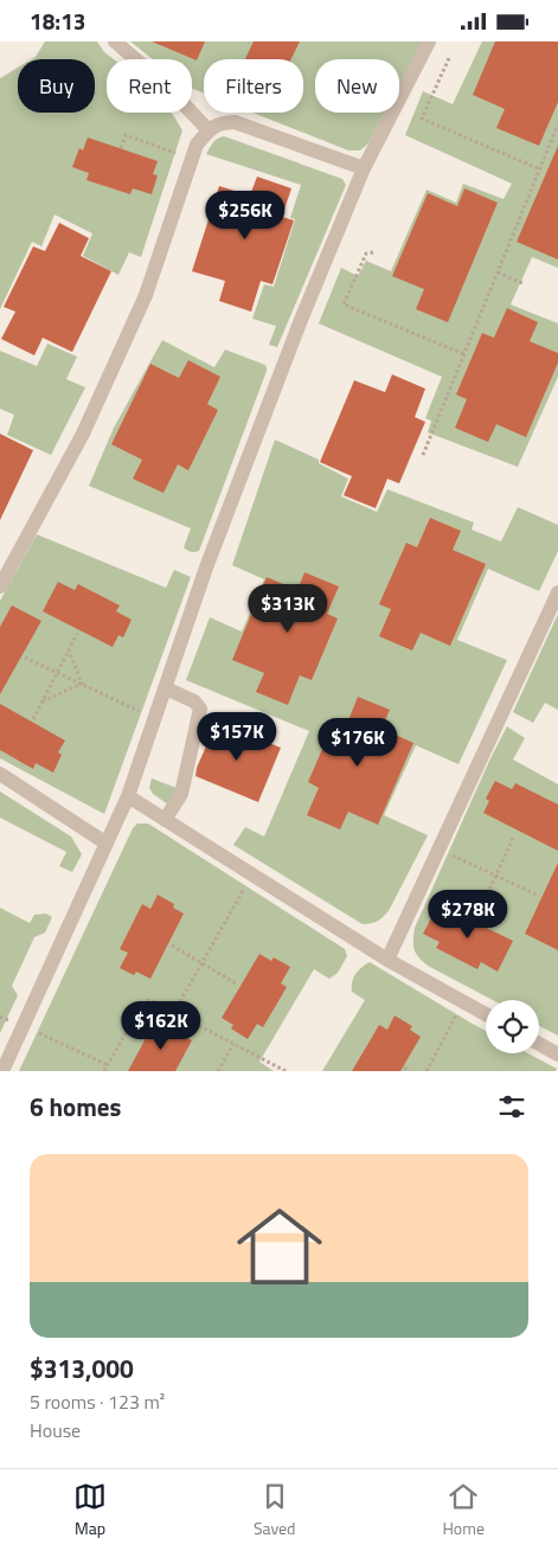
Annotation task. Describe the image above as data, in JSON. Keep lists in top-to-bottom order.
{
  "page": {
    "status": "18:13",
    "chip": [
      "Buy",
      "Rent",
      "Filters",
      "New"
    ],
    "price": [
      "$256K",
      "$313K",
      "$157K",
      "$176K",
      "$278K",
      "$162K"
    ],
    "heading": "6 homes",
    "list": [
      {
        "name": "$313,000",
        "note": "5 rooms · 123 m² · House"
      }
    ],
    "tabs": ["Map", "Saved", "Home"]
  }
}
